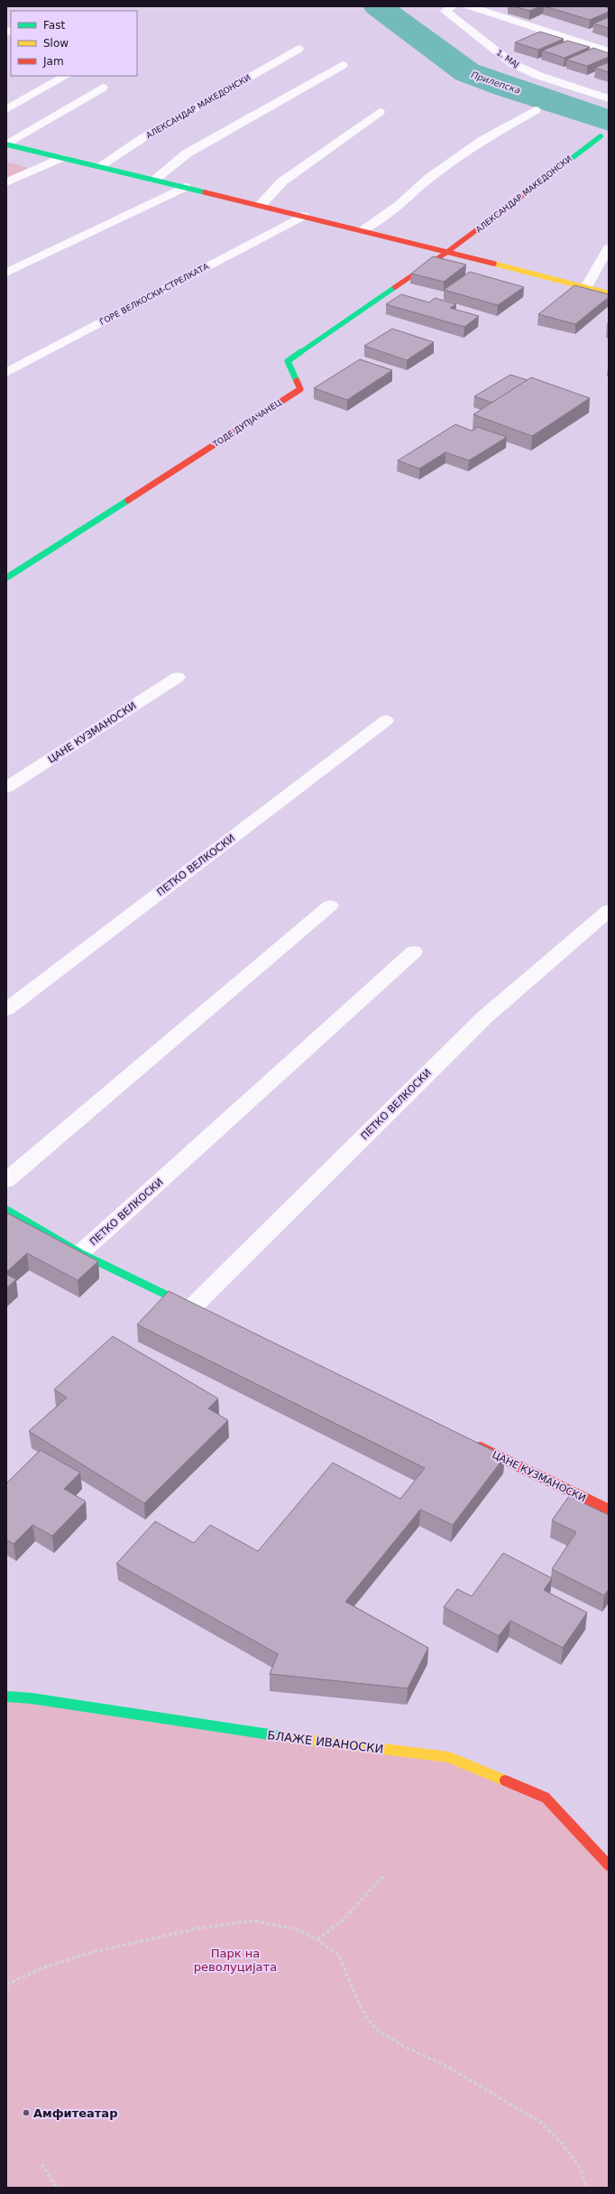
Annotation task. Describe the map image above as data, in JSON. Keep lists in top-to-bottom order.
{
  "streets": {
    "street": [
      "1. МАЈ",
      "АЛЕКСАНДАР МАКЕДОНСКИ",
      "ЃОРЕ ВЕЛКОСКИ-СТРЕЛКАТА",
      "ТОДЕ ДУПЈАЧАНЕЦ",
      "ЦАНЕ КУЗМАНОСКИ",
      "ПЕТКО ВЕЛКОСКИ",
      "БЛАЖЕ ИВАНОСКИ"
    ]
  },
  "crossings": [
    ["АЛЕКСАНДАР МАКЕДОНСКИ", "ТОДЕ ДУПЈАЧАНЕЦ"]
  ],
  "water": ["Прилепска"],
  "parks": ["Парк на револуцијата"],
  "places": ["Амфитеатар"],
  "legend": ["Fast", "Slow", "Jam"]
}
